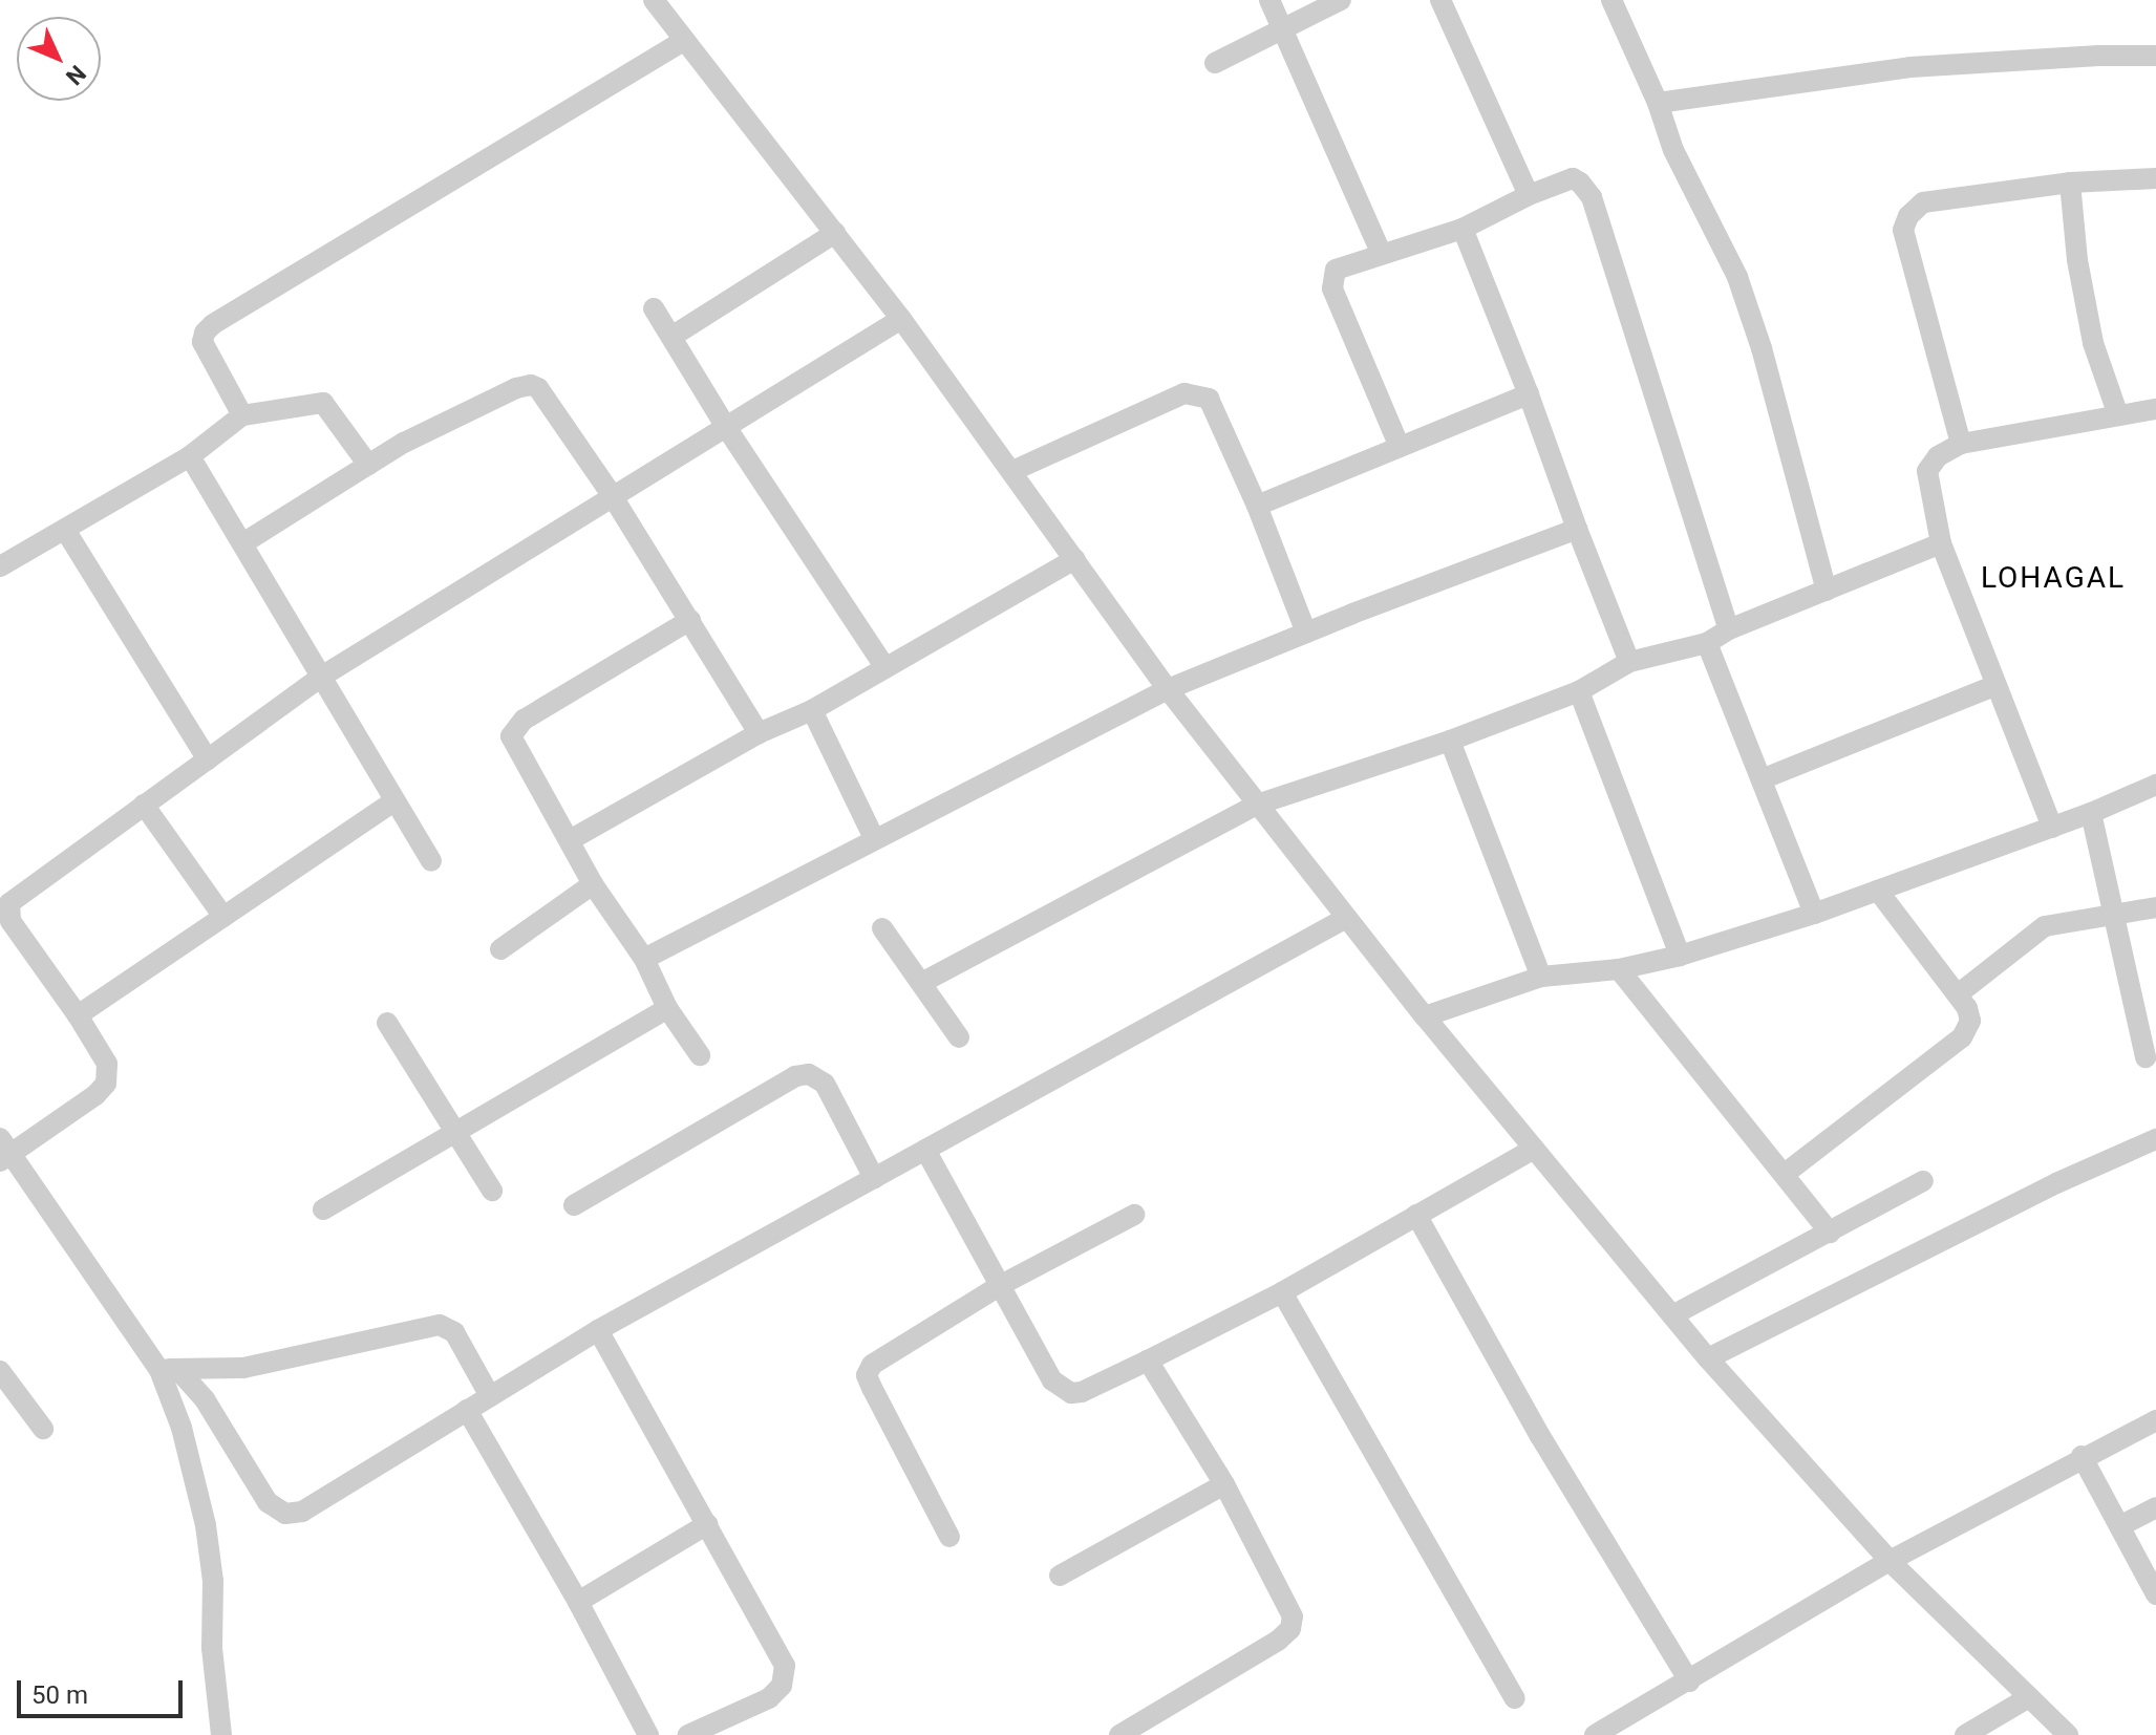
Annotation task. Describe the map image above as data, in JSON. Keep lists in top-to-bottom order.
{
  "districts": ["LOHAGAL"],
  "scale_bar": "50 m",
  "north": "bottom right"
}
